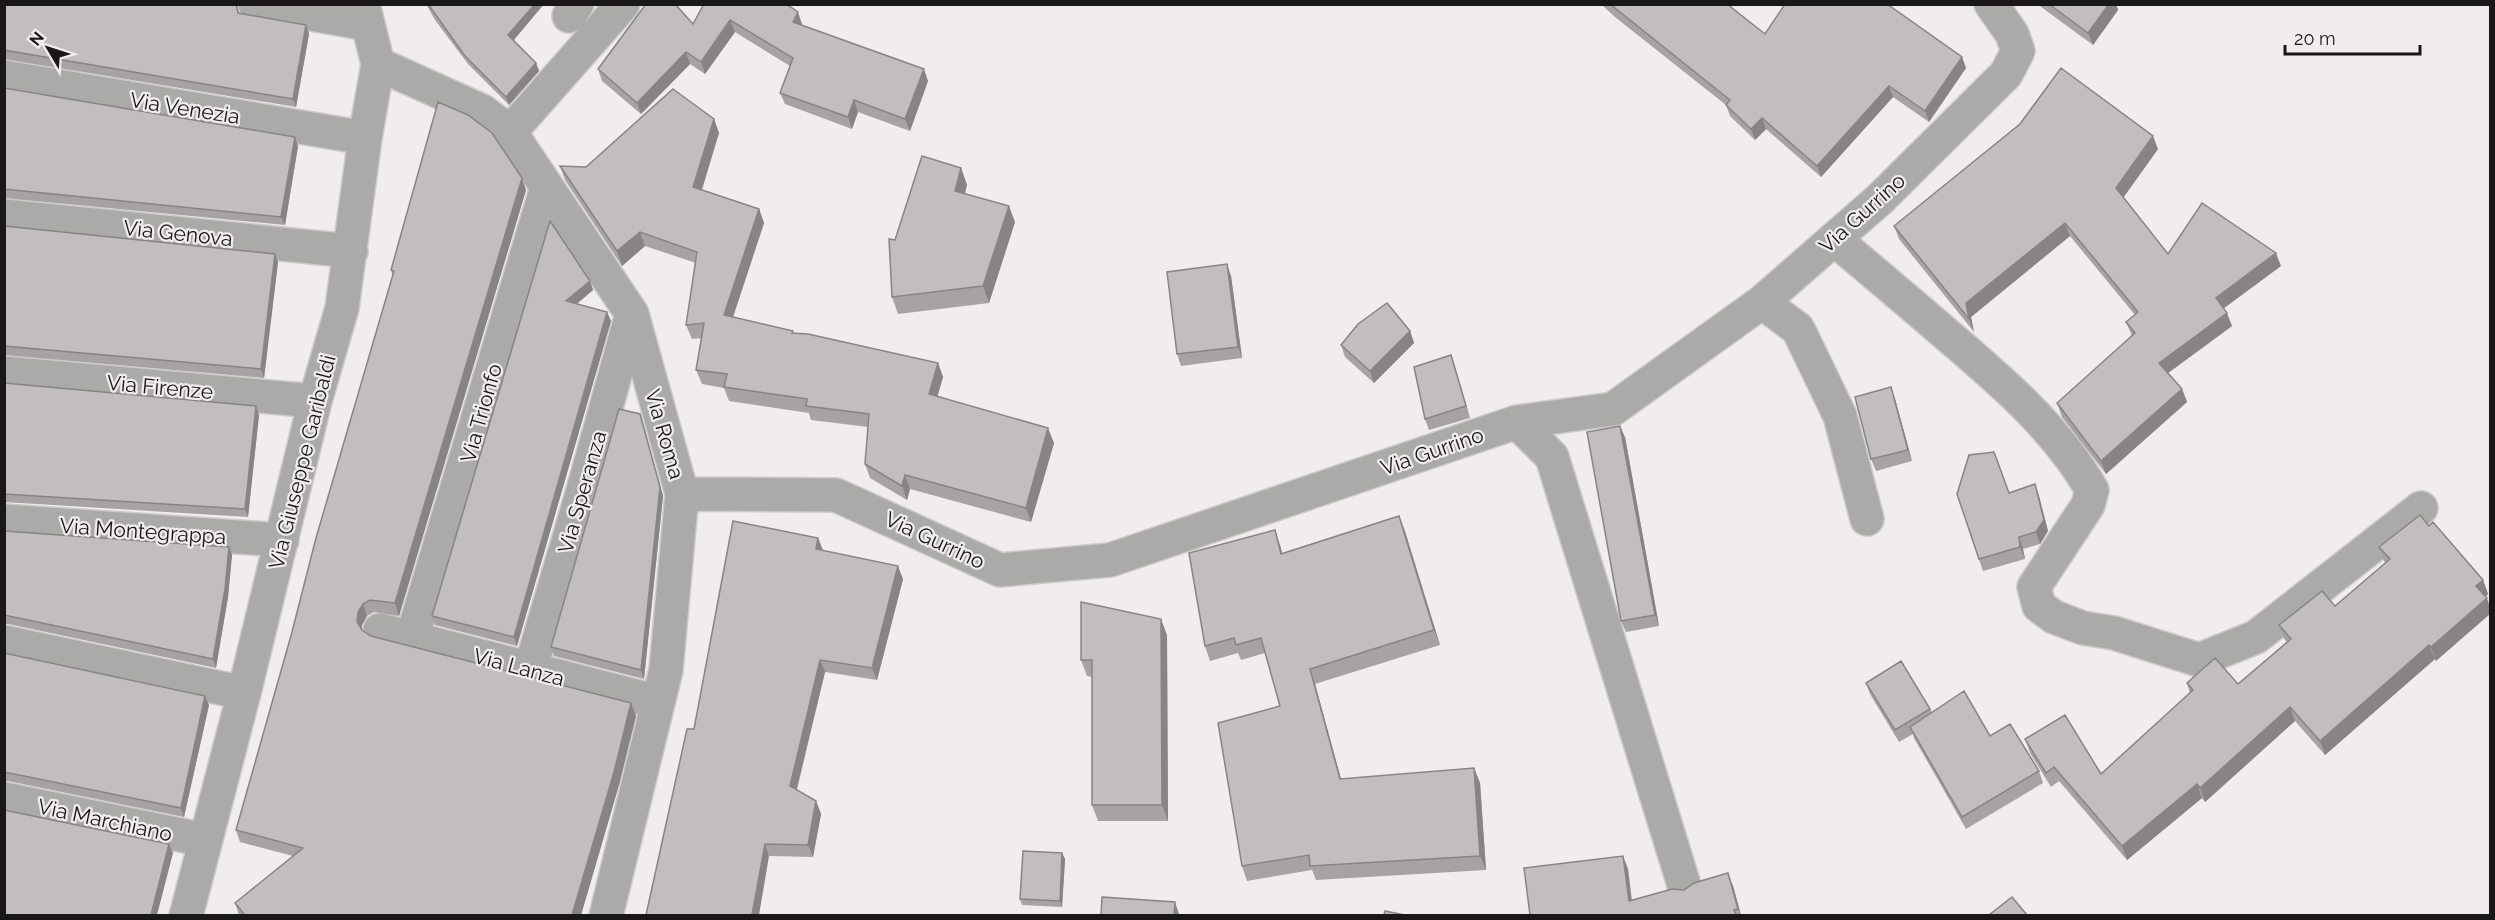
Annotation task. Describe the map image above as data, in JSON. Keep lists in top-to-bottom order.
{
  "streets": {
    "street": [
      "Via Venezia",
      "Via Gurrino",
      "Via Genova",
      "Via Firenze",
      "Via Trionfo",
      "Via Roma",
      "Via Giuseppe Garibaldi",
      "Via Speranza",
      "Via Montegrappa",
      "Via Lanza",
      "Via Marchiano"
    ]
  },
  "crossings": [
    ["Via Venezia", "Via Giuseppe Garibaldi"],
    ["Via Gurrino", "Via Roma"],
    ["Via Genova", "Via Giuseppe Garibaldi"],
    ["Via Firenze", "Via Giuseppe Garibaldi"],
    ["Via Trionfo", "Via Roma"],
    ["Via Trionfo", "Via Lanza"],
    ["Via Roma", "Via Giuseppe Garibaldi"],
    ["Via Roma", "Via Speranza"],
    ["Via Roma", "Via Lanza"],
    ["Via Giuseppe Garibaldi", "Via Montegrappa"],
    ["Via Giuseppe Garibaldi", "Via Marchiano"],
    ["Via Speranza", "Via Lanza"]
  ],
  "scale_bar": "20 m",
  "north": "top left"
}
